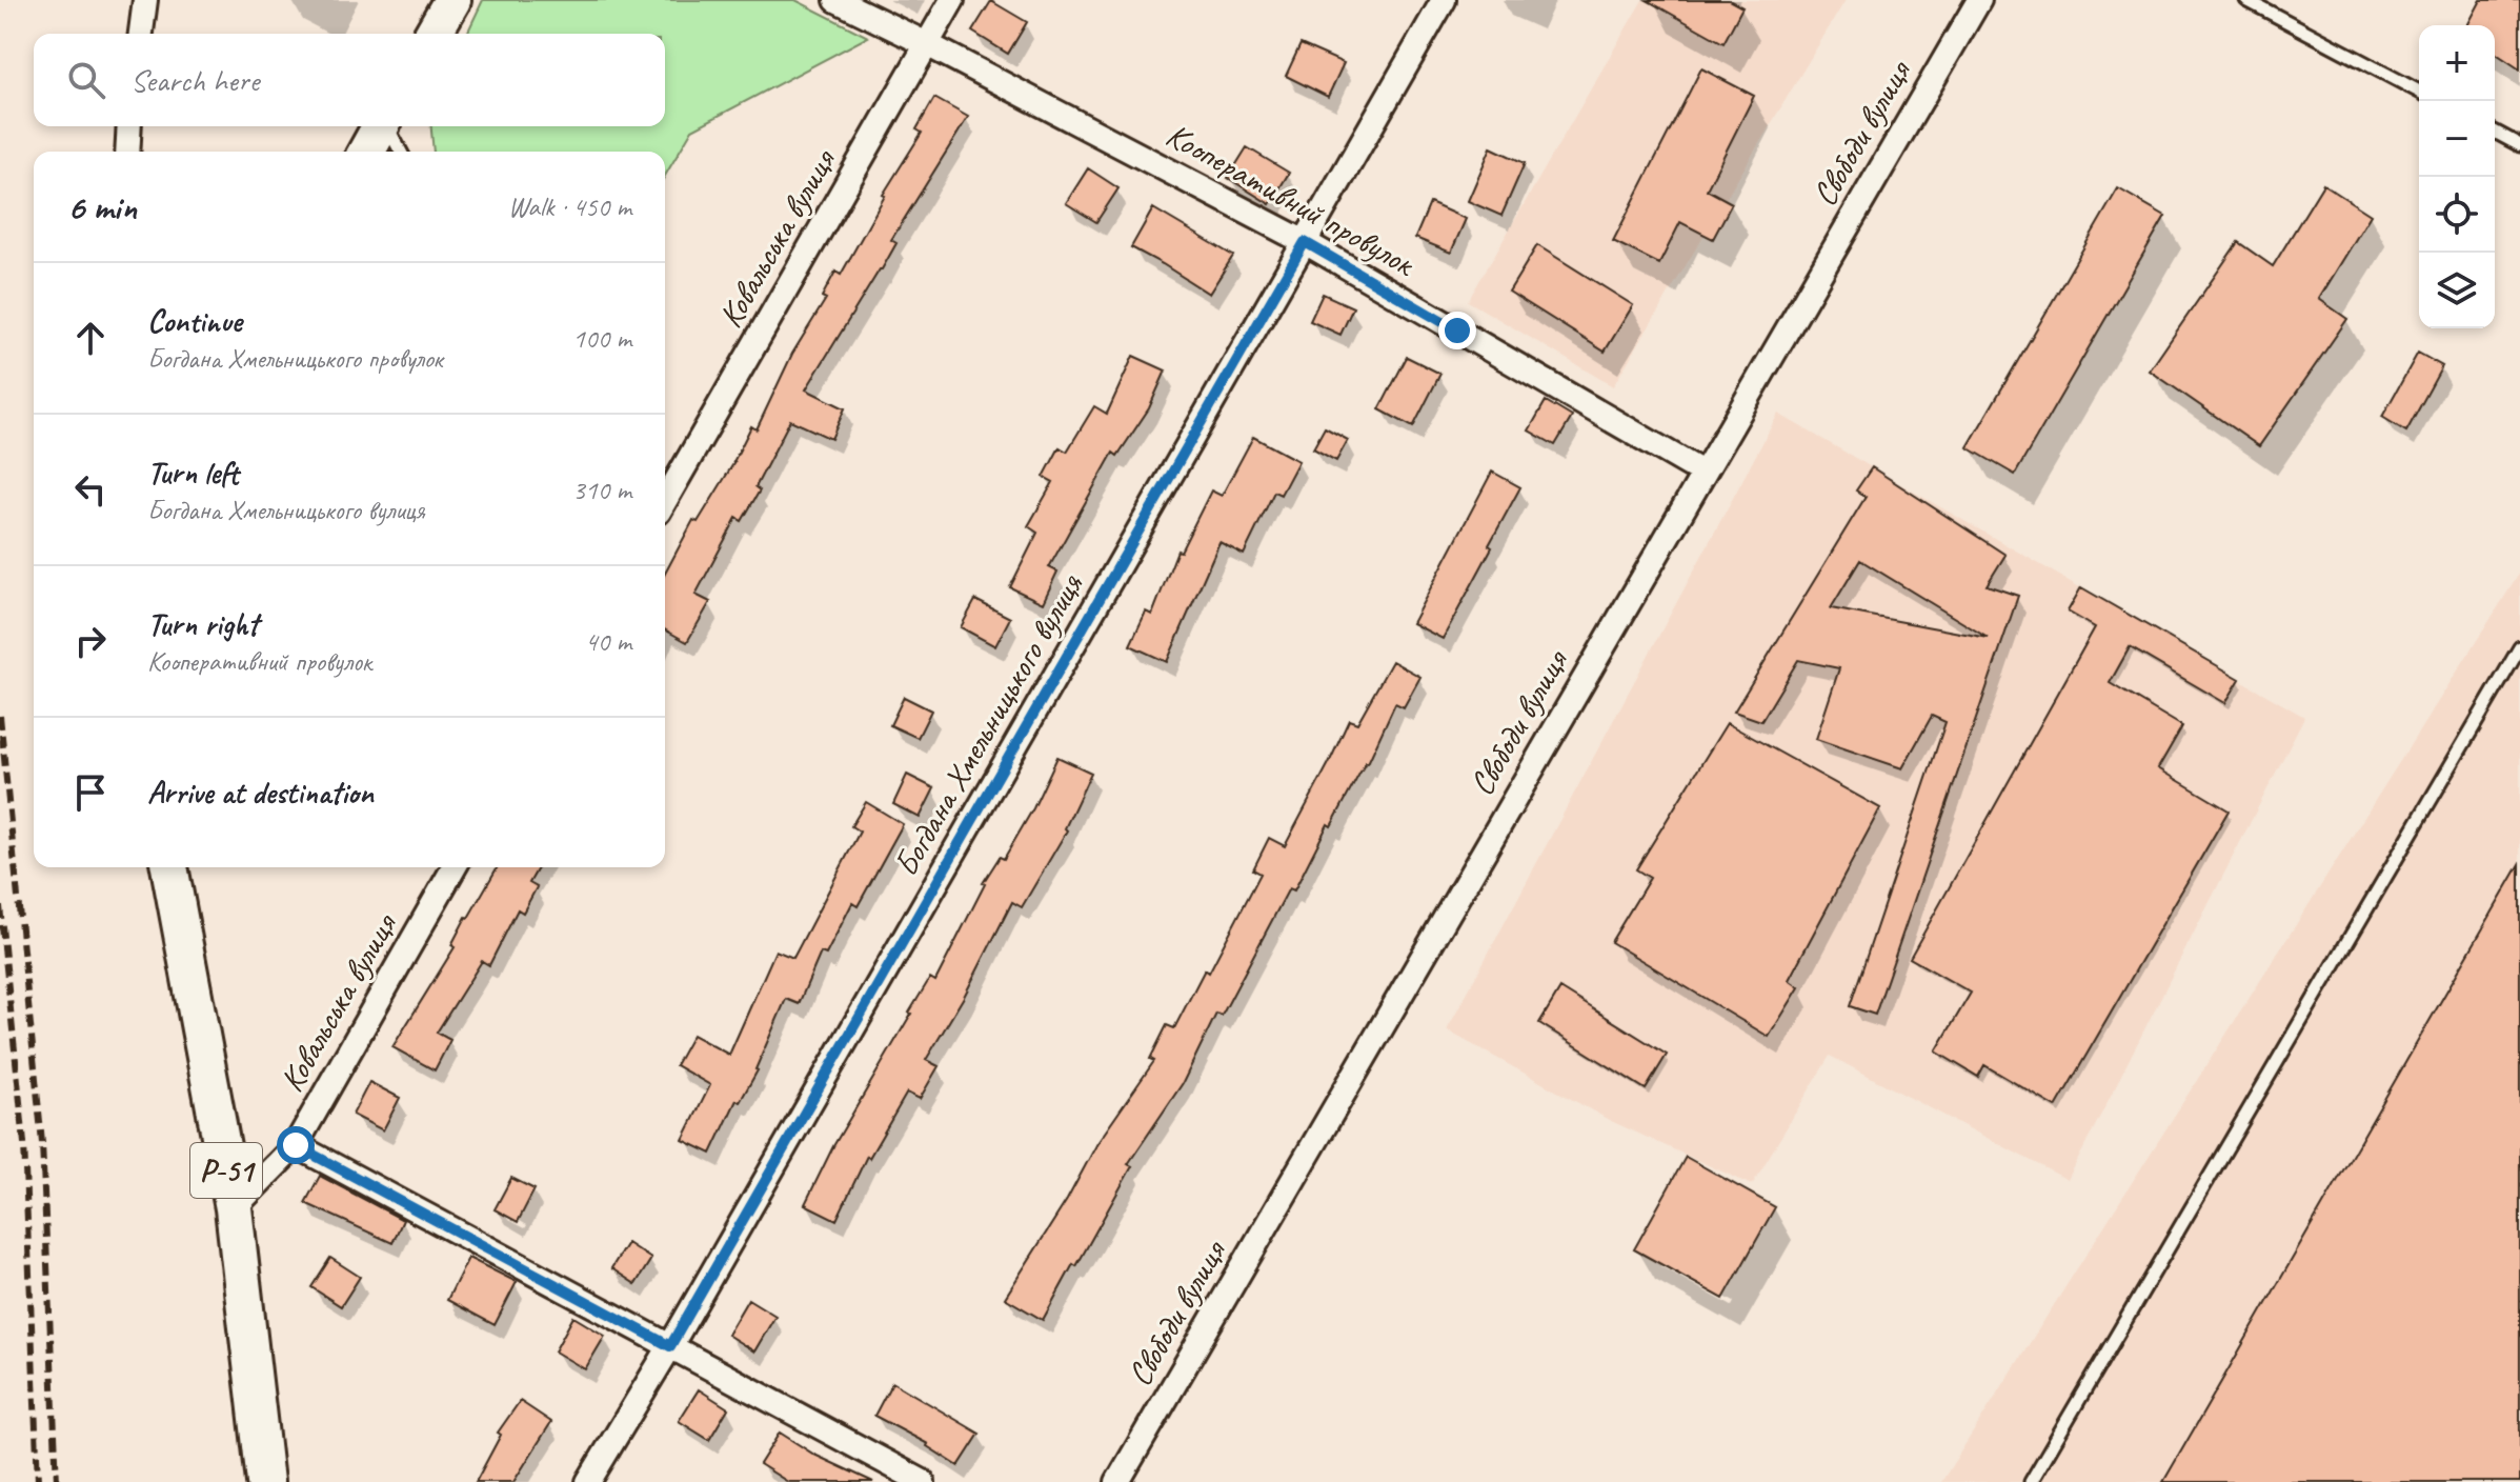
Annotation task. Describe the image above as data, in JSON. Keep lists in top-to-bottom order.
{
  "streets": {
    "main road": ["Р-51"],
    "street": [
      "Свободи вулиця",
      "Кооперативний провулок",
      "Ковальська вулиця",
      "Богдана Хмельницького вулиця"
    ]
  },
  "crossings": [
    ["Свободи вулиця", "Кооперативний провулок"],
    ["Кооперативний провулок", "Ковальська вулиця"],
    ["Кооперативний провулок", "Богдана Хмельницького вулиця"],
    ["Ковальська вулиця", "Р-51"]
  ],
  "page": {
    "map_buttons": ["+", "−"],
    "search": "Search here",
    "heading": ["6 min", "Walk · 450 m"],
    "list": [
      ["Continue", "Богдана Хмельницького провулок", "100 m"],
      ["Turn left", "Богдана Хмельницького вулиця", "310 m"],
      ["Turn right", "Кооперативний провулок", "40 m"],
      "Arrive at destination"
    ]
  }
}
